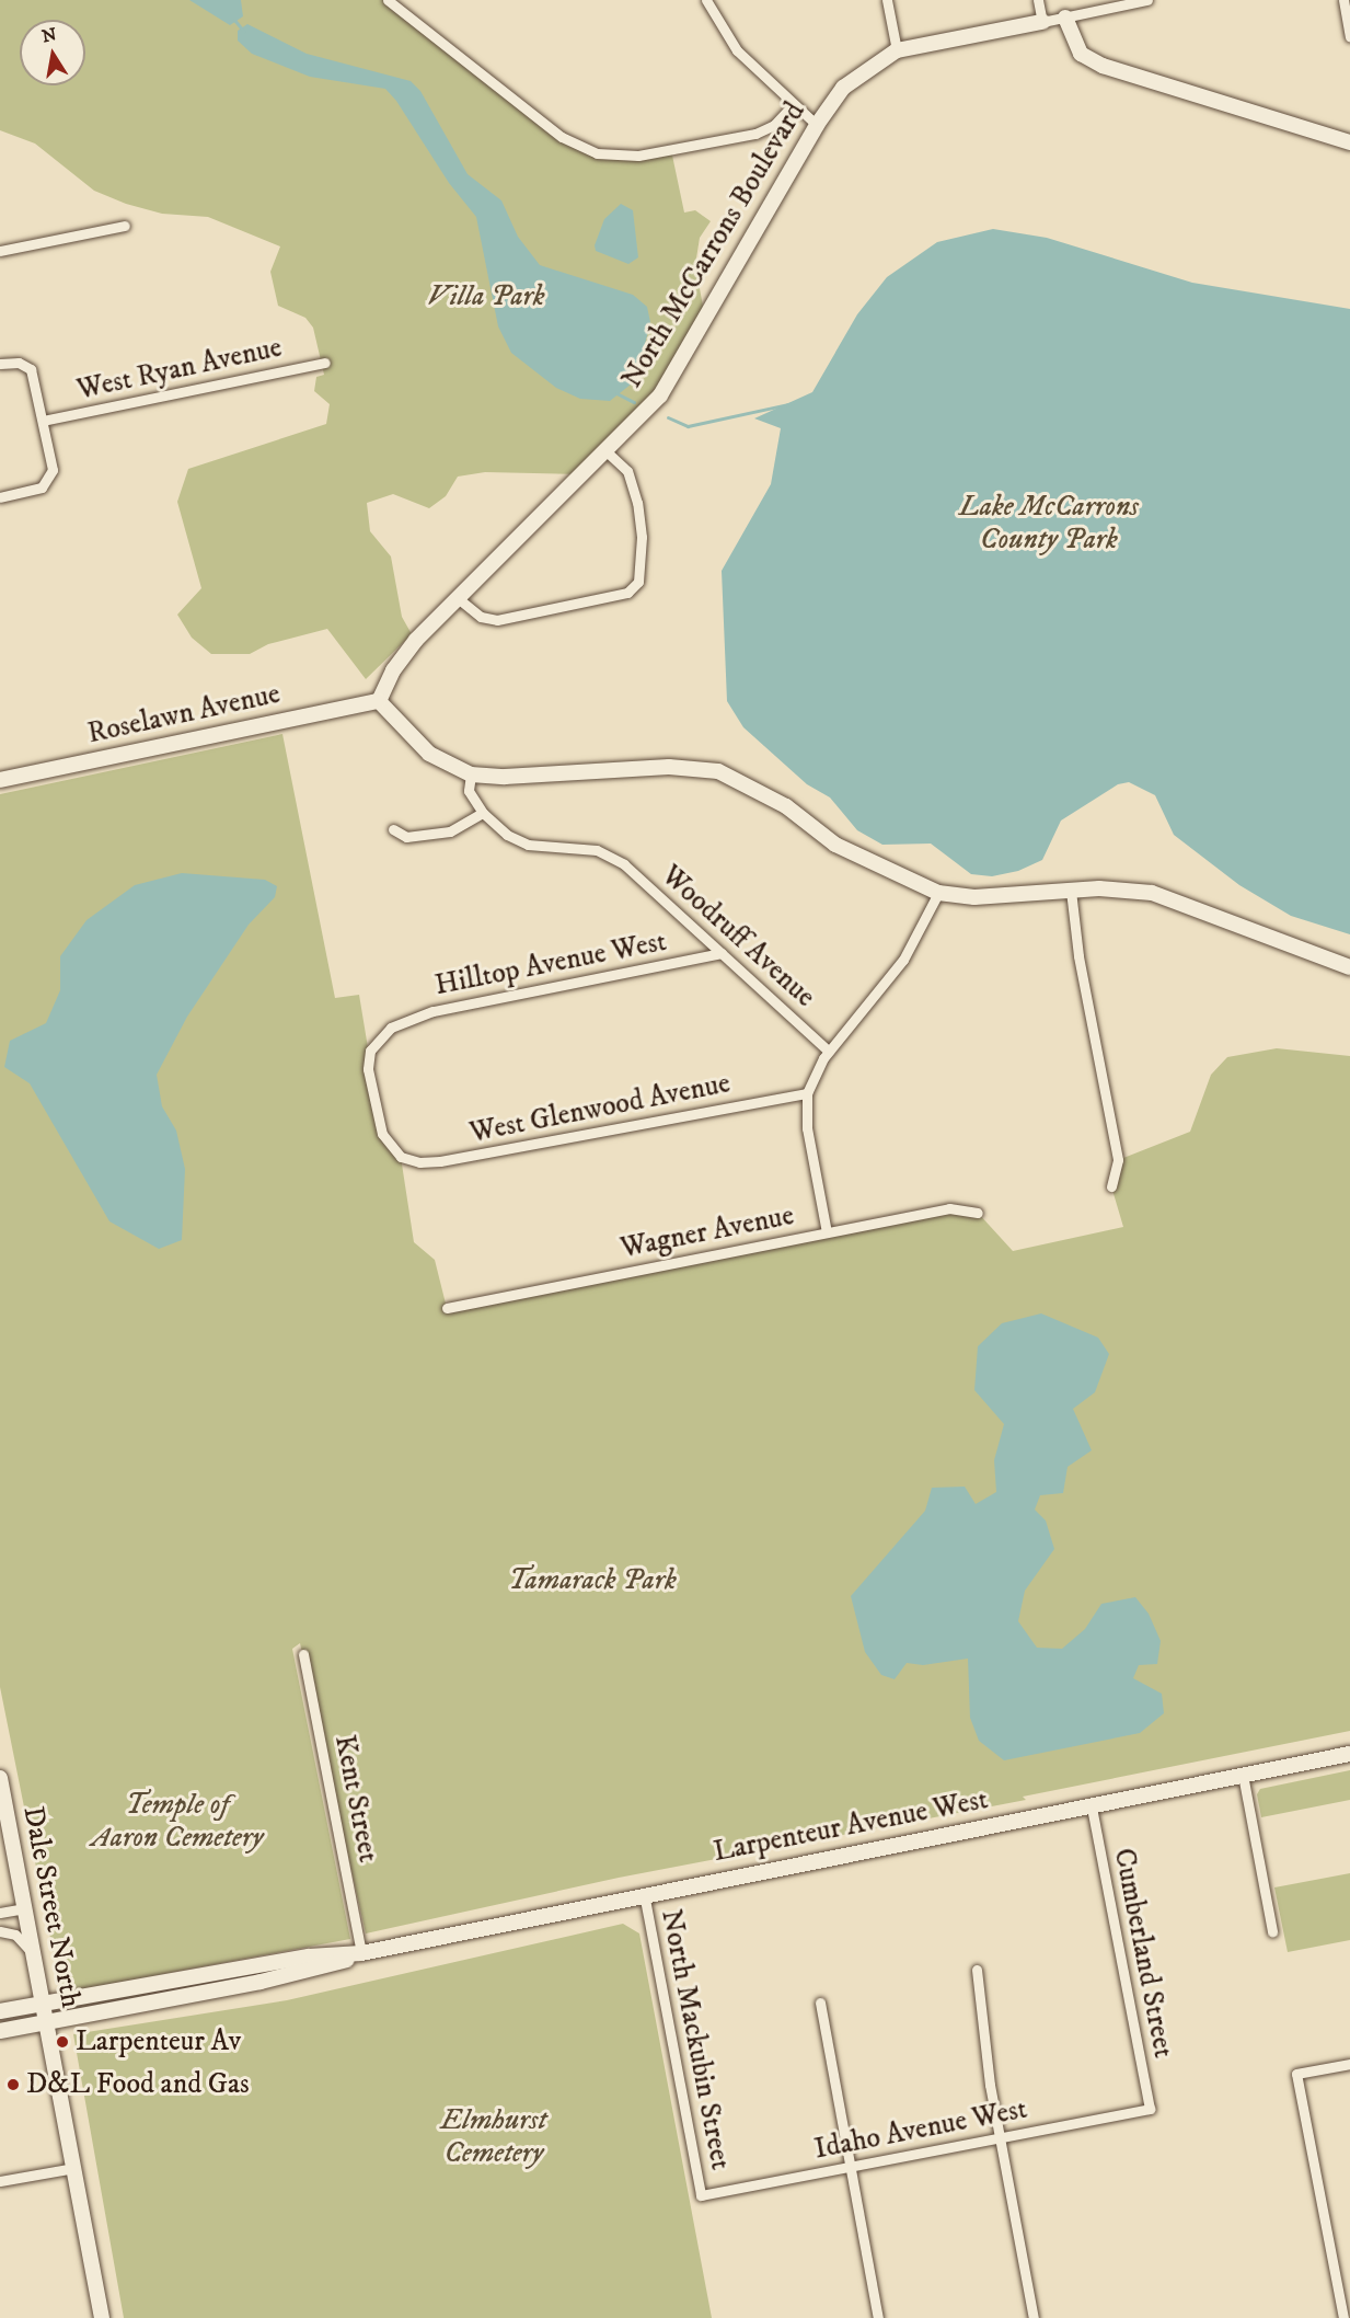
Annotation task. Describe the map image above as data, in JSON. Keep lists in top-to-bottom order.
{
  "streets": {
    "street": [
      "North McCarrons Boulevard",
      "West Ryan Avenue",
      "Roselawn Avenue",
      "Woodruff Avenue",
      "Hilltop Avenue West",
      "West Glenwood Avenue",
      "Wagner Avenue",
      "Kent Street",
      "Larpenteur Avenue West",
      "Dale Street North",
      "Cumberland Street",
      "North Mackubin Street",
      "Idaho Avenue West"
    ]
  },
  "crossings": [
    ["North McCarrons Boulevard", "Roselawn Avenue"],
    ["Woodruff Avenue", "Hilltop Avenue West"],
    ["Hilltop Avenue West", "West Glenwood Avenue"],
    ["Kent Street", "Larpenteur Avenue West"],
    ["Larpenteur Avenue West", "Dale Street North"],
    ["Larpenteur Avenue West", "Cumberland Street"],
    ["Larpenteur Avenue West", "North Mackubin Street"],
    ["Cumberland Street", "Idaho Avenue West"],
    ["North Mackubin Street", "Idaho Avenue West"]
  ],
  "parks": [
    "Villa Park",
    "Lake McCarrons County Park",
    "Tamarack Park",
    "Temple of Aaron Cemetery",
    "Elmhurst Cemetery"
  ],
  "places": ["Larpenteur Av", "D&L Food and Gas"],
  "north": "top"
}
